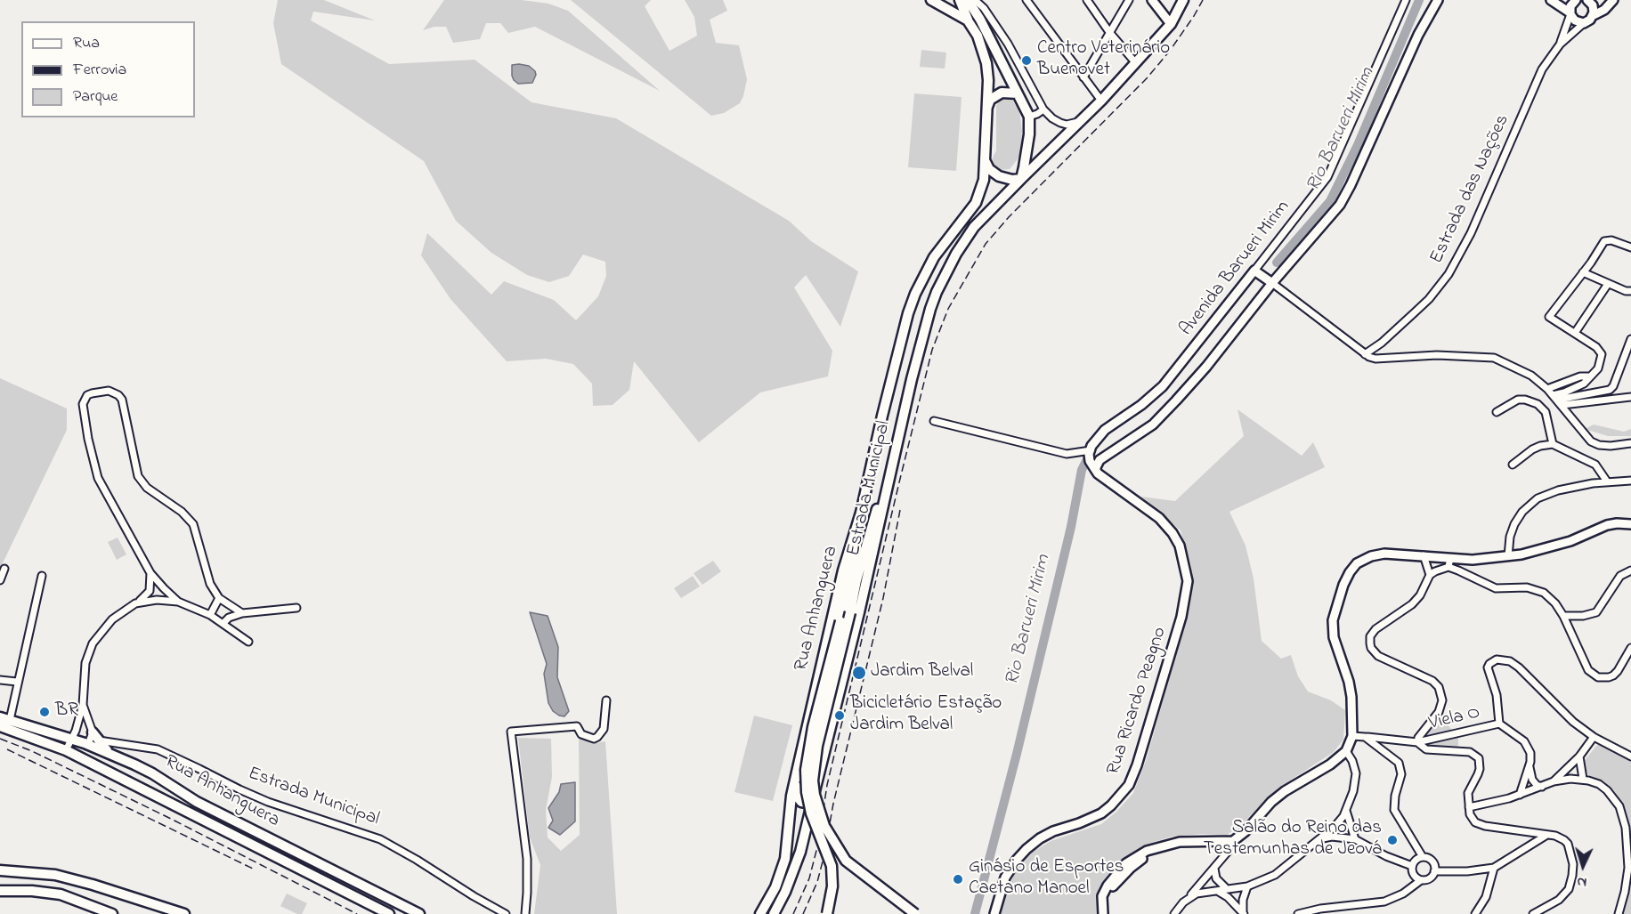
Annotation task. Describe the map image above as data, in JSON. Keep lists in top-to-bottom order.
{
  "streets": {
    "main road": ["Estrada Municipal", "Rua Anhanguera"],
    "street": [
      "Estrada das Nações",
      "Avenida Barueri Mirim",
      "Rua Ricardo Peagno",
      "Viela O"
    ]
  },
  "crossings": [
    ["Avenida Barueri Mirim", "Rua Ricardo Peagno"]
  ],
  "water": ["Rio Barueri Mirim"],
  "places": [
    "Centro Veterinário Buenovet",
    "Jardim Belval",
    "BR",
    "Bicicletário Estação Jardim Belval",
    "Salão do Reino das Testemunhas de Jeová",
    "Ginásio de Esportes Caetano Manoel"
  ],
  "legend": ["Rua", "Ferrovia", "Parque"],
  "north": "bottom"
}
